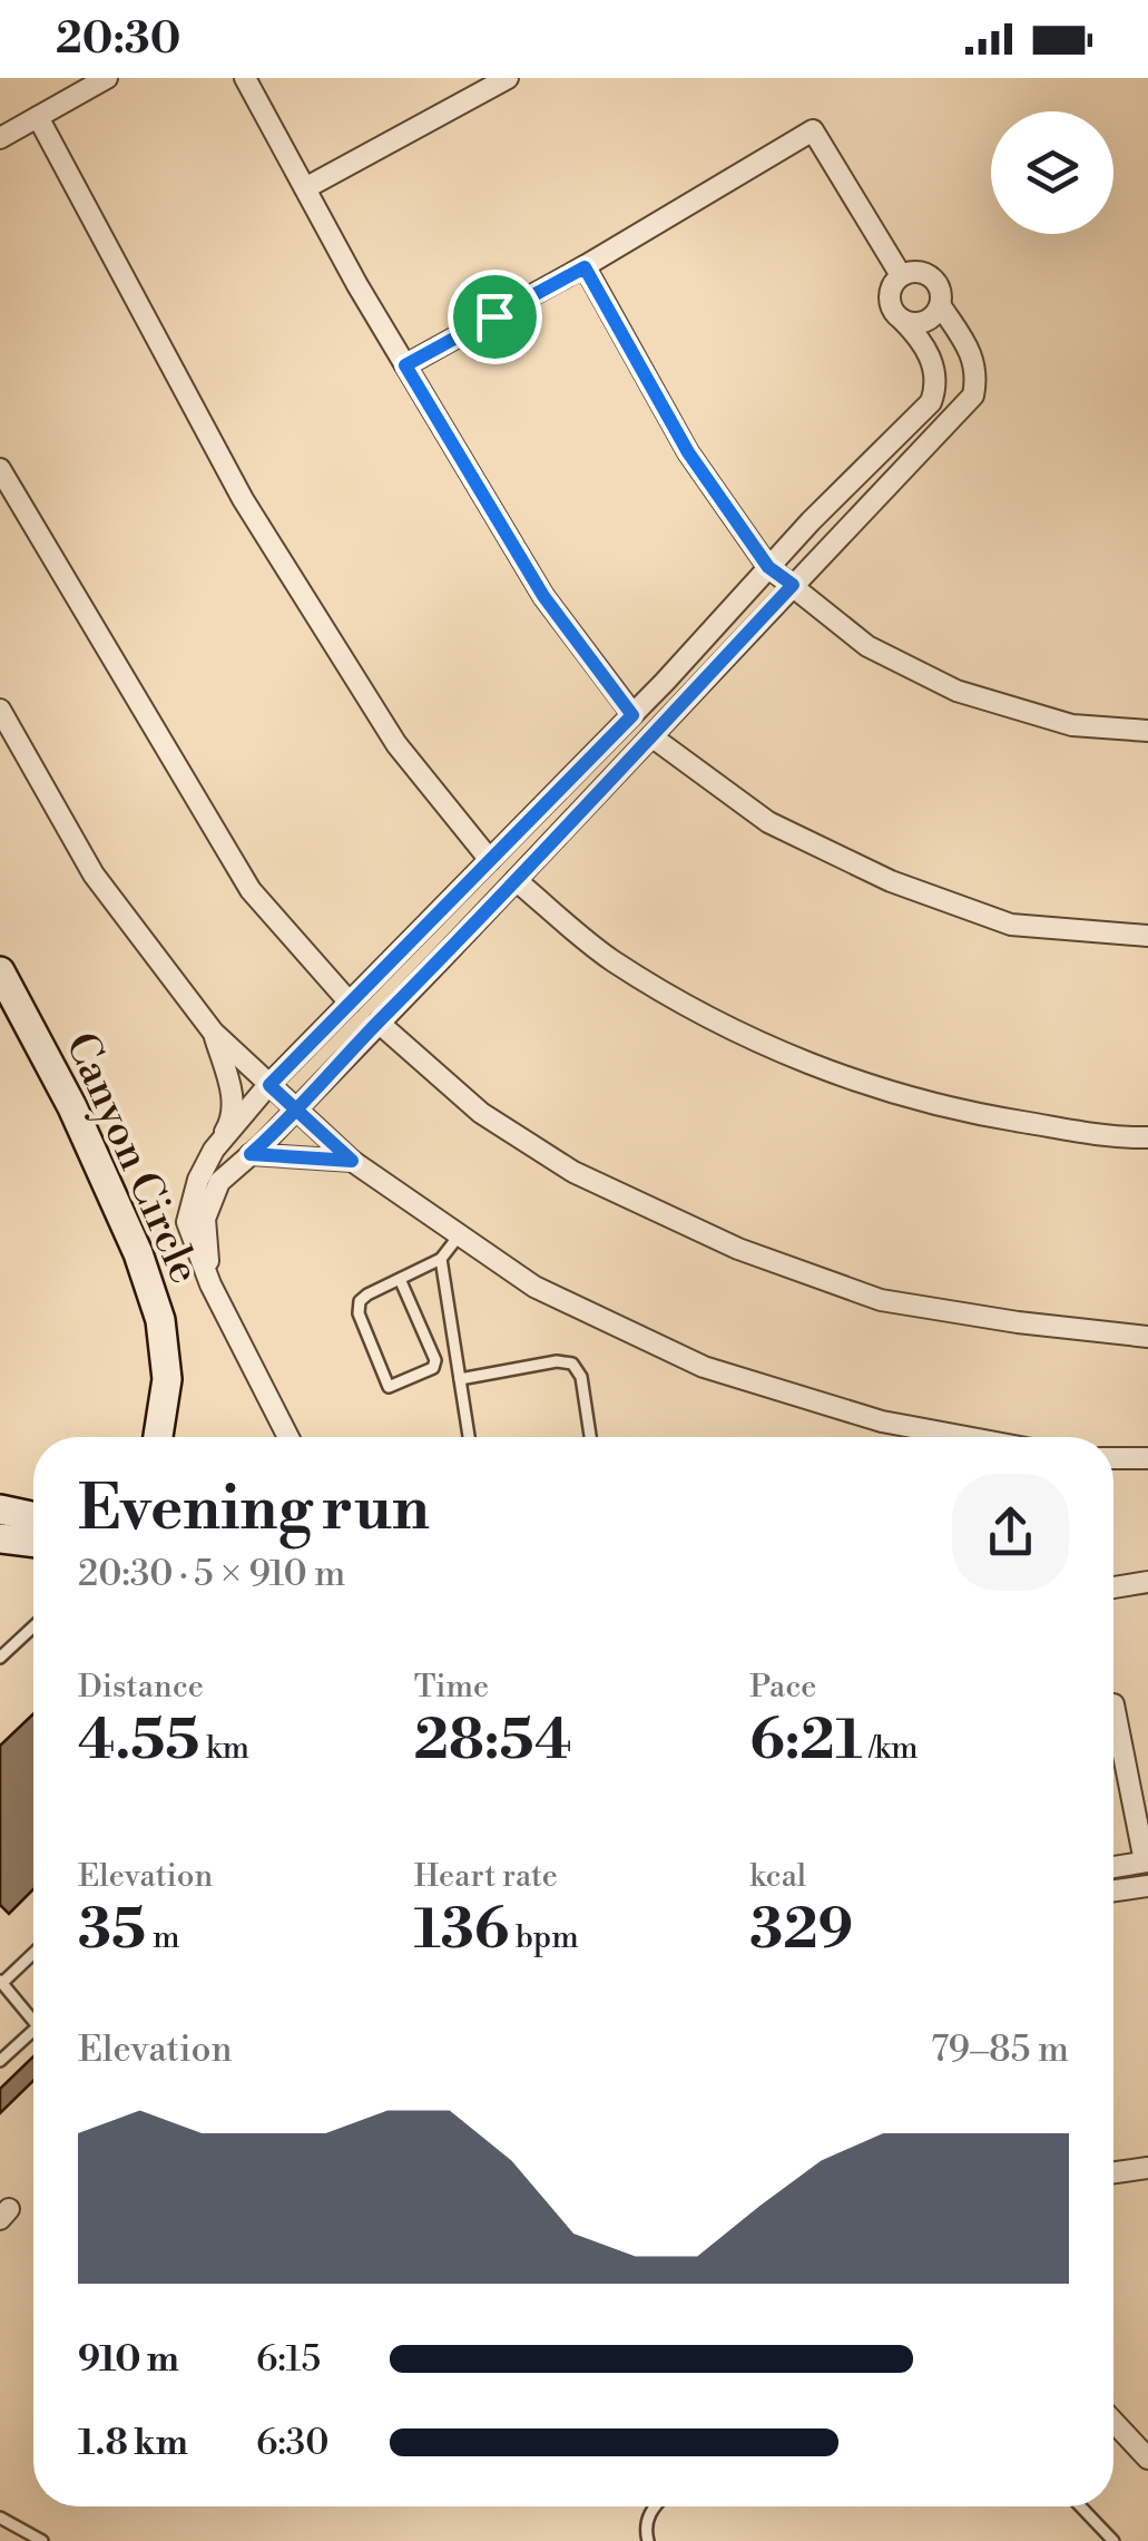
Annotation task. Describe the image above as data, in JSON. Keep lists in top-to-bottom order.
{
  "streets": {
    "main road": ["Canyon Circle"]
  },
  "page": {
    "status": "20:30",
    "heading": ["Evening run", "20:30 · 5 × 910 m"],
    "stats": [
      ["Distance", "4.55 km"],
      ["Time", "28:54"],
      ["Pace", "6:21 /km"],
      ["Elevation", "35 m"],
      ["Heart rate", "136 bpm"],
      ["kcal", "329"]
    ],
    "chart": ["Elevation", "79–85 m"],
    "list": [
      {
        "name": "910 m",
        "note": "6:15"
      },
      {
        "name": "1.8 km",
        "note": "6:30"
      }
    ]
  }
}
